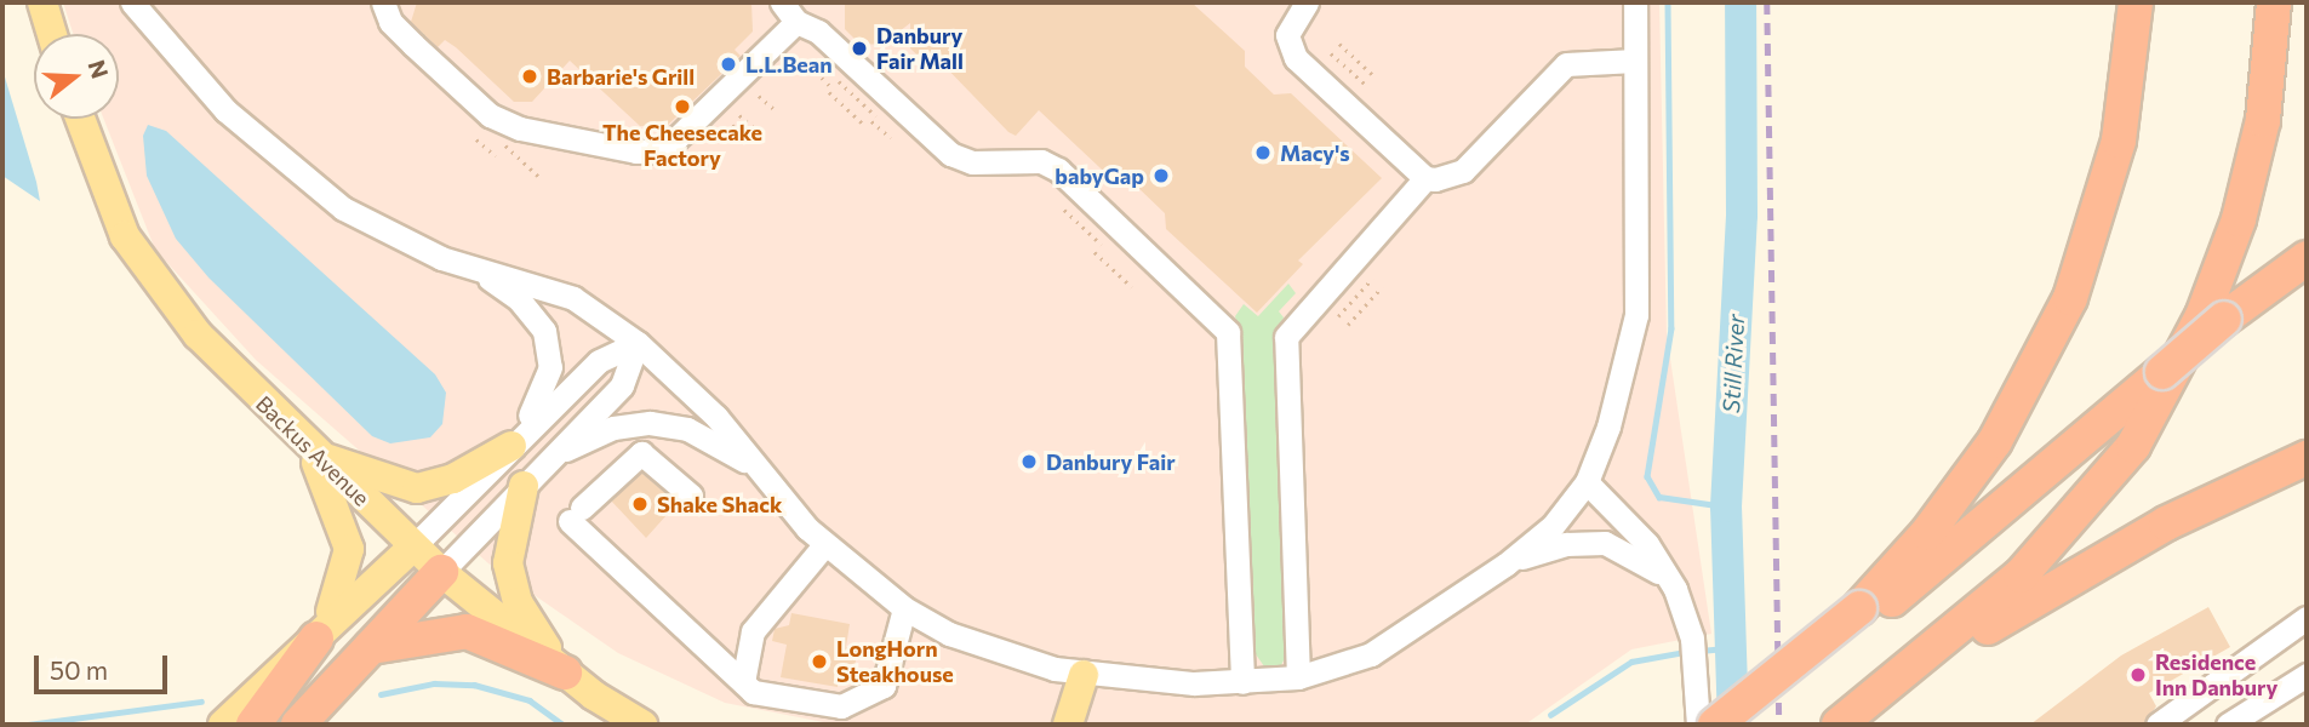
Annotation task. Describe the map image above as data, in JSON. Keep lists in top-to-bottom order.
{
  "streets": {
    "main road": ["Backus Avenue"]
  },
  "water": ["Still River"],
  "places": [
    "Danbury Fair Mall",
    "L.L.Bean",
    "Barbarie's Grill",
    "The Cheesecake Factory",
    "Macy's",
    "babyGap",
    "Danbury Fair",
    "Shake Shack",
    "LongHorn Steakhouse",
    "Residence Inn Danbury"
  ],
  "scale_bar": "50 m",
  "north": "right"
}
